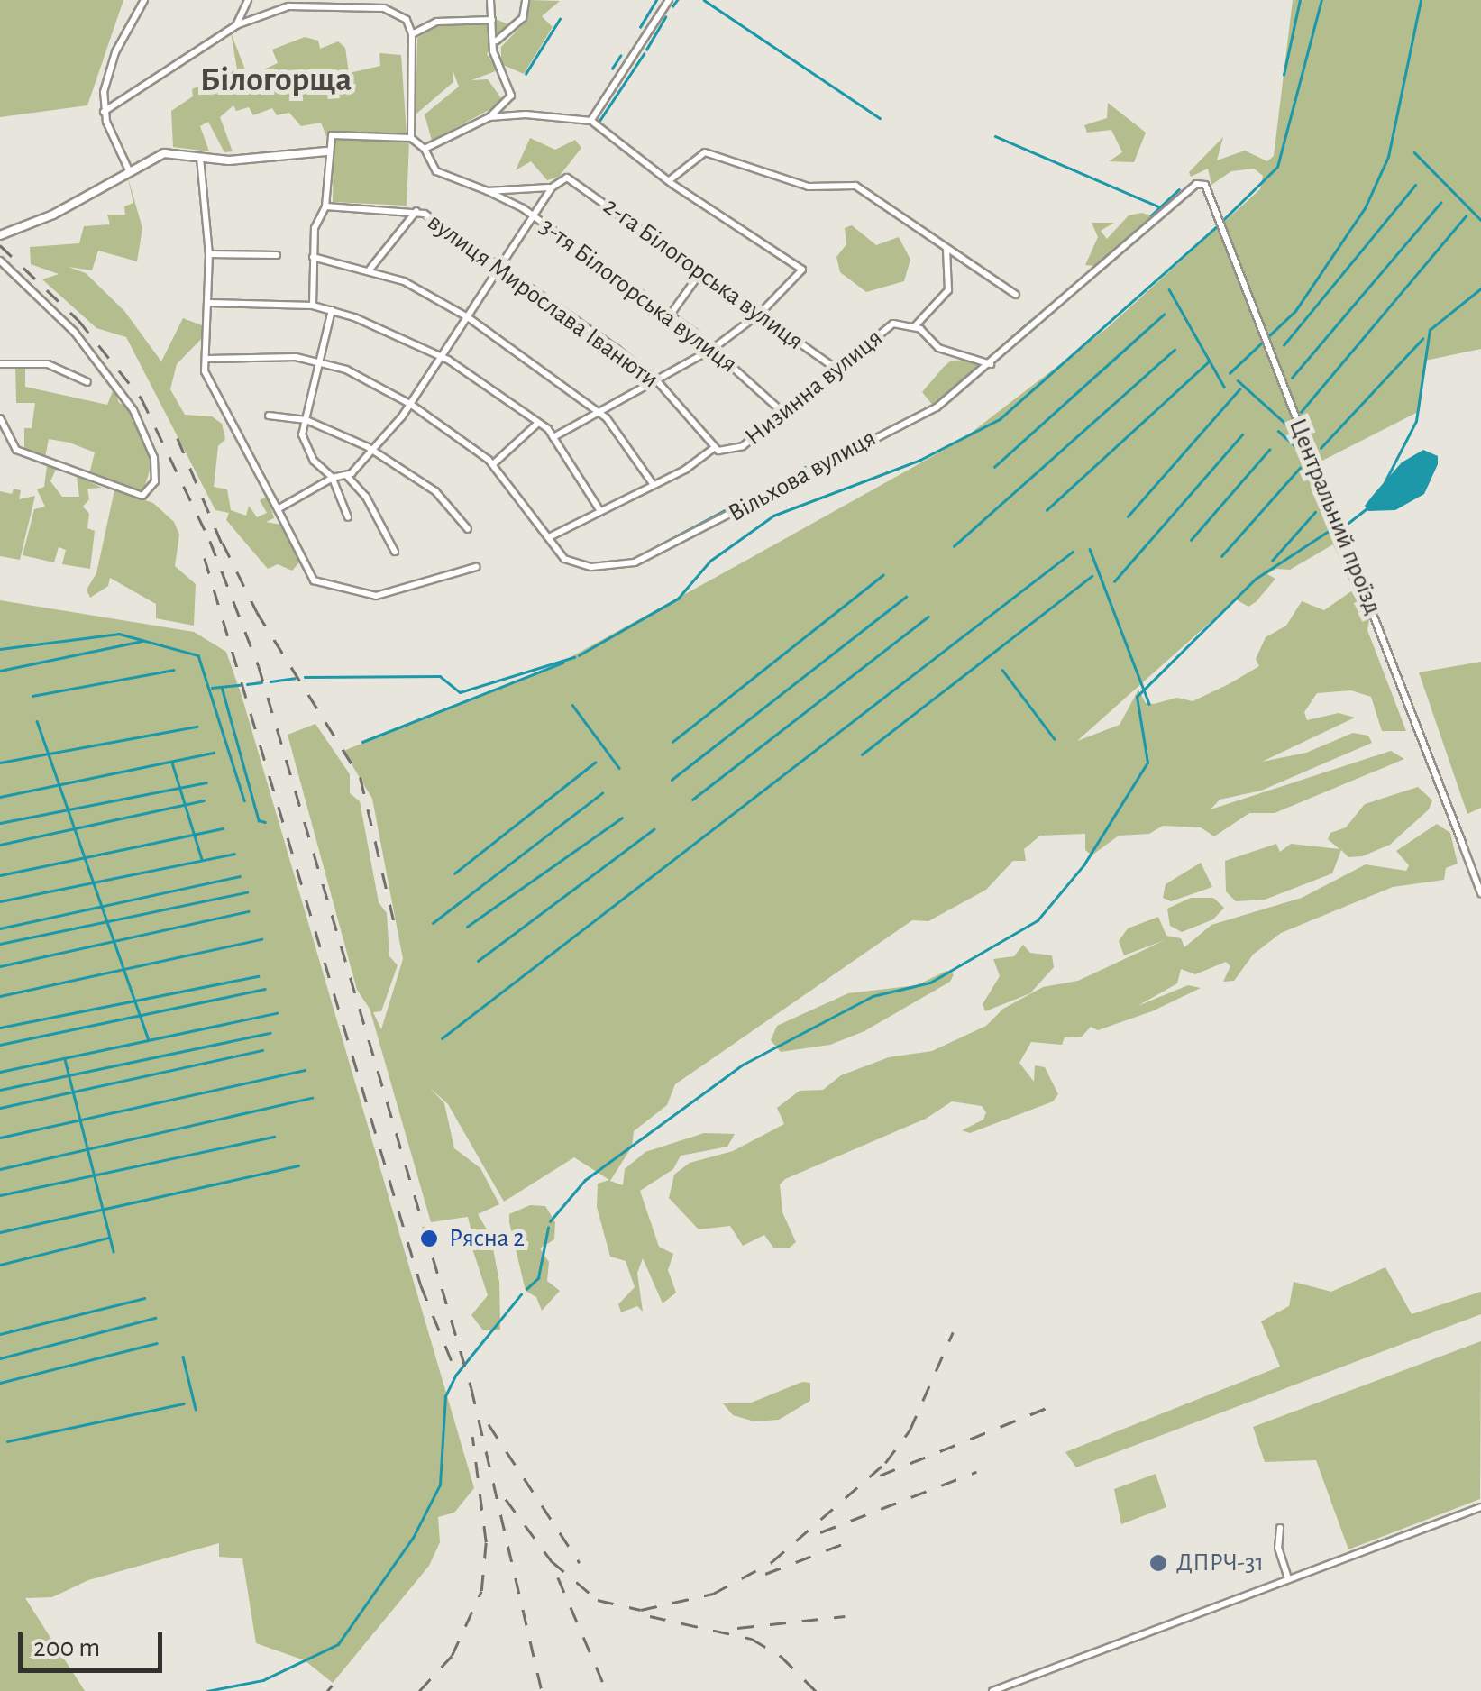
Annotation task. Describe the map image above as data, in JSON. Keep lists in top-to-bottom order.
{
  "streets": {
    "street": [
      "2-га Білогорська вулиця",
      "3-тя Білогорська вулиця",
      "вулиця Мирослава Іванюти",
      "Низинна вулиця",
      "Вільхова вулиця",
      "Центральний проїзд"
    ]
  },
  "crossings": [
    ["2-га Білогорська вулиця", "Низинна вулиця"],
    ["3-тя Білогорська вулиця", "Низинна вулиця"],
    ["вулиця Мирослава Іванюти", "Низинна вулиця"],
    ["Низинна вулиця", "Вільхова вулиця"],
    ["Вільхова вулиця", "Центральний проїзд"]
  ],
  "districts": ["Білогорща"],
  "places": ["Рясна 2", "ДПРЧ-31"],
  "scale_bar": "200 m"
}
